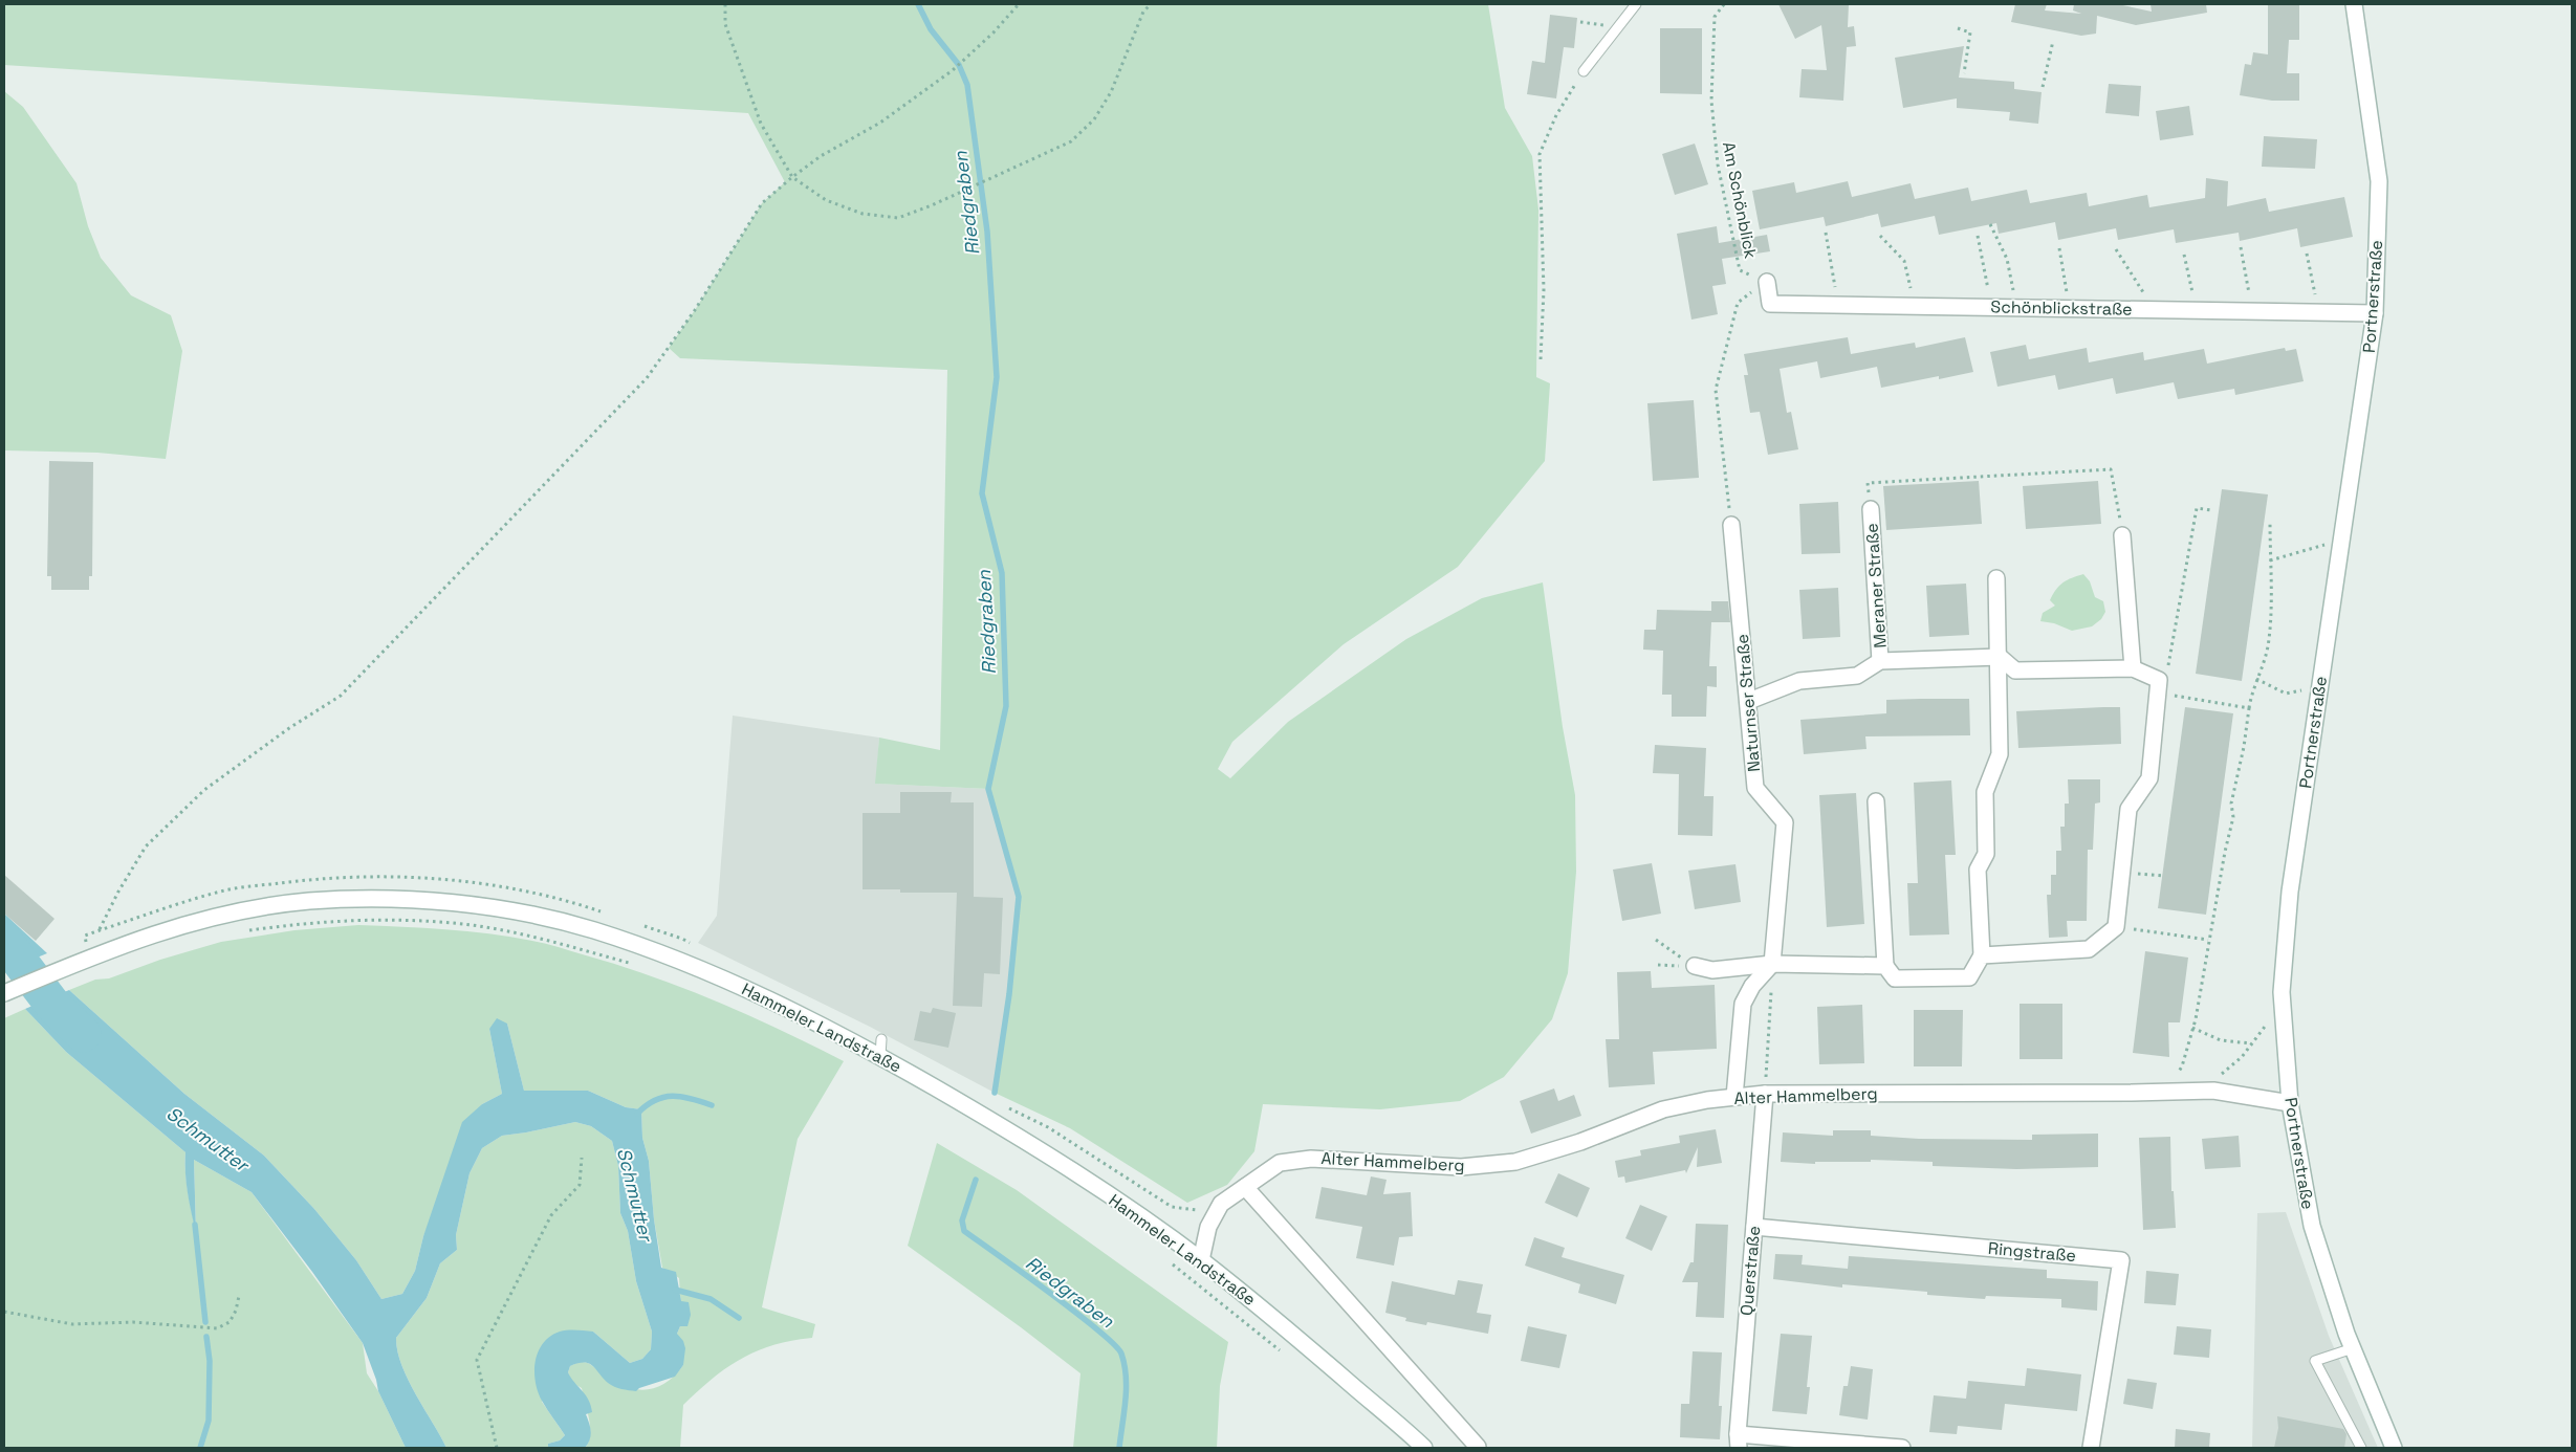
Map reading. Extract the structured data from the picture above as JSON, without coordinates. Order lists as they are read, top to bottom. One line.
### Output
{"streets":{"street":["Portnerstraße","Schönblickstraße","Meraner Straße","Naturnser Straße","Hammeler Landstraße","Alter Hammelberg","Ringstraße","Querstraße"],"path":["Am Schönblick"]},"crossings":[["Am Schönblick","Schönblickstraße"],["Portnerstraße","Schönblickstraße"],["Portnerstraße","Alter Hammelberg"],["Meraner Straße","Naturnser Straße"],["Hammeler Landstraße","Alter Hammelberg"],["Alter Hammelberg","Querstraße"],["Ringstraße","Querstraße"]],"water":["Riedgraben","Schmutter"]}
